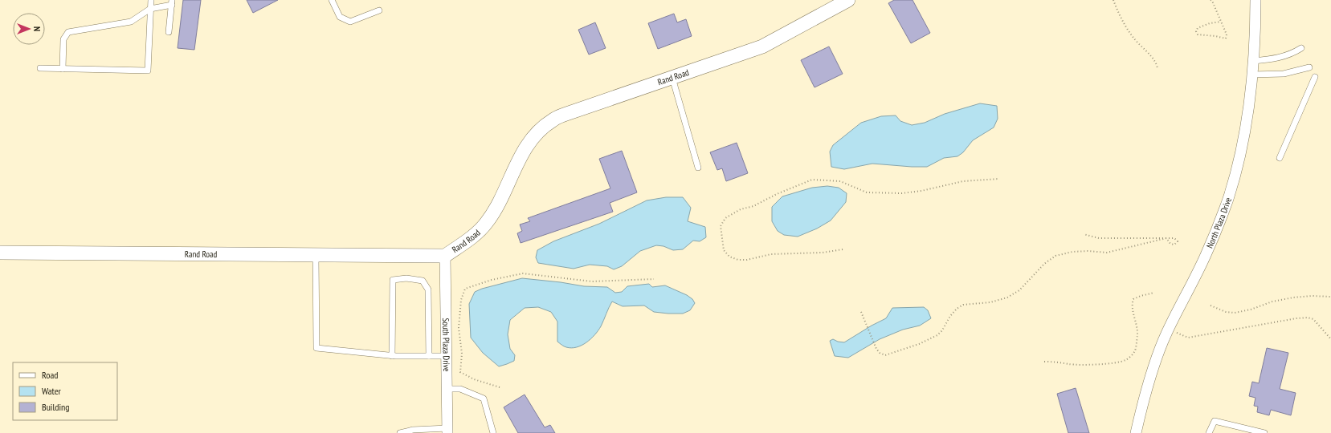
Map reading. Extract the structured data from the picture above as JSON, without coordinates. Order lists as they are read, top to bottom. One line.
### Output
{"streets":{"street":["Rand Road","North Plaza Drive","South Plaza Drive"]},"crossings":[["Rand Road","South Plaza Drive"]],"legend":["Road","Water","Building"],"north":"right"}
